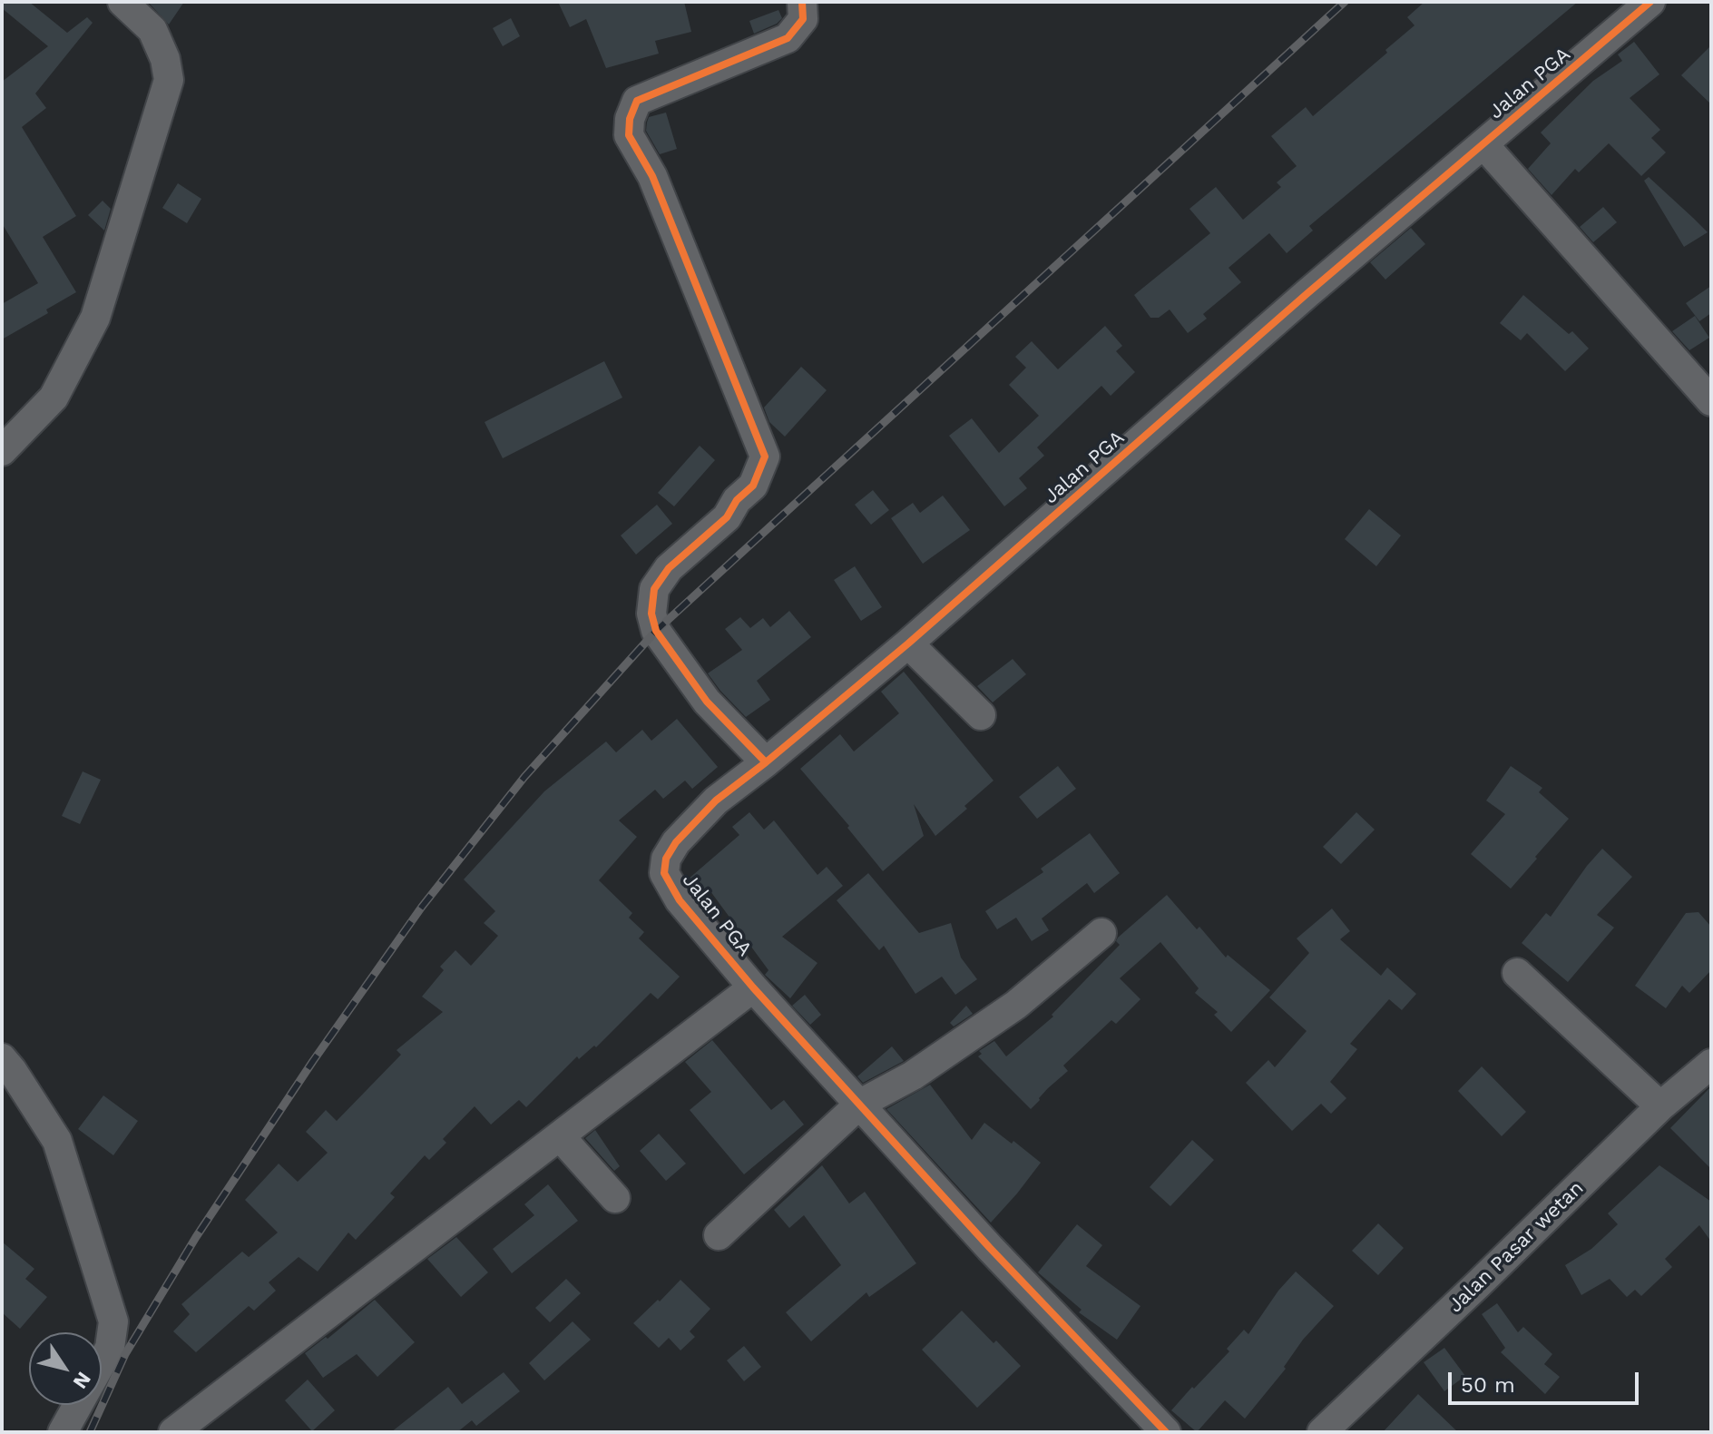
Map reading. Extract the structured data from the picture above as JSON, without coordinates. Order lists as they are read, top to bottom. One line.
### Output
{"streets":{"street":["Jalan PGA","Jalan Pasar wetan"]},"scale_bar":"50 m","north":"bottom right"}
